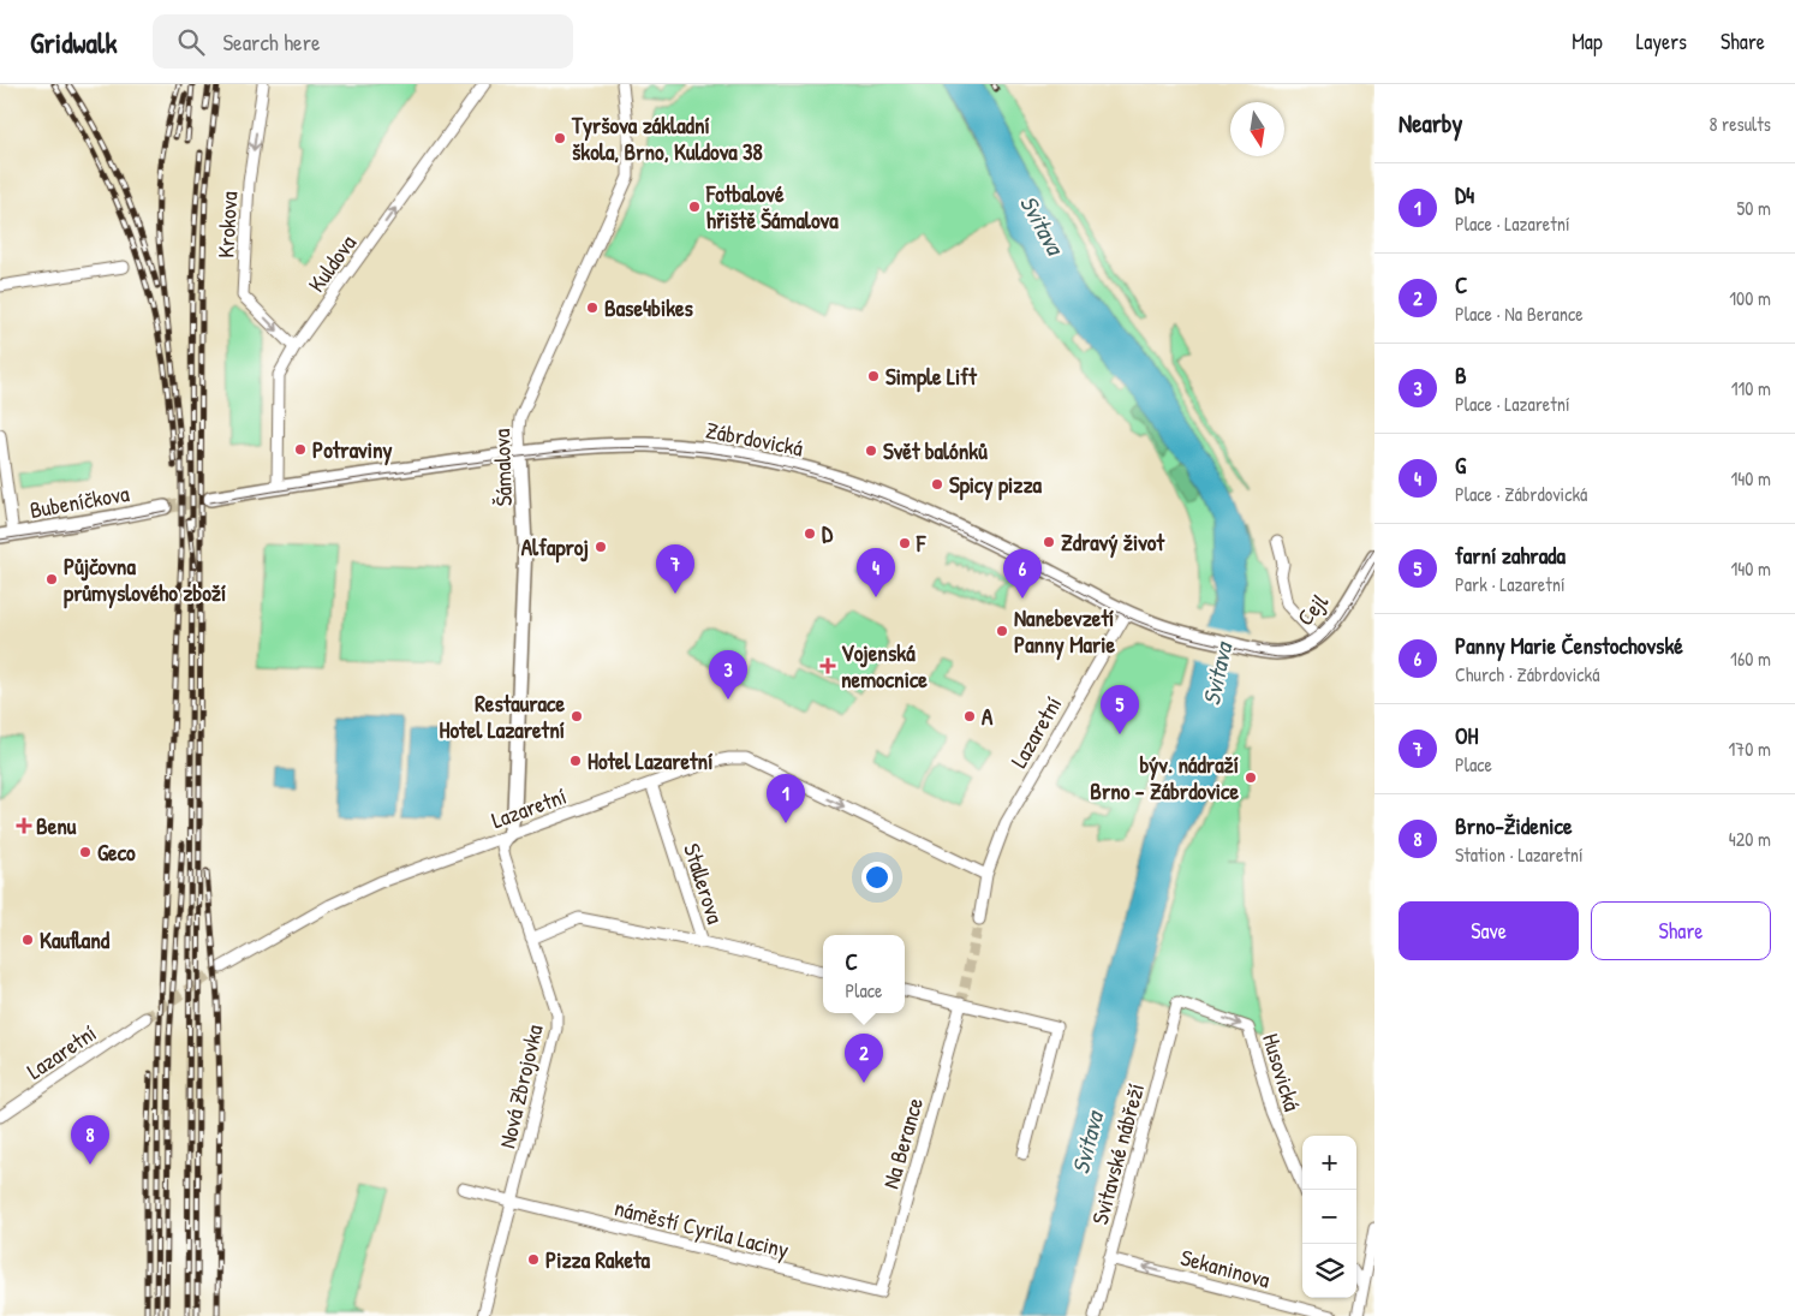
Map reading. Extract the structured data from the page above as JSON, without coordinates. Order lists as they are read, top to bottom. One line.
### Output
{"streets":{"street":["Krokova","Kuldova","Zábrdovická","Šámalova","Bubeníčkova","Cejl","Lazaretní","Stallerova","Husovická","Nová Zbrojovka","Na Berance","Svitavské nábřeží","náměstí Cyrila Laciny","Sekaninova"]},"crossings":[["Krokova","Kuldova"],["Kuldova","Zábrdovická"],["Zábrdovická","Šámalova"],["Zábrdovická","Cejl"],["Zábrdovická","Lazaretní"],["Šámalova","Lazaretní"],["Šámalova","Nová Zbrojovka"],["Lazaretní","Stallerova"],["Lazaretní","Nová Zbrojovka"],["Husovická","Svitavské nábřeží"],["Nová Zbrojovka","náměstí Cyrila Laciny"],["Na Berance","náměstí Cyrila Laciny"],["Svitavské nábřeží","Sekaninova"]],"one_way":["Krokova","Kuldova","Husovická","Sekaninova"],"water":["Svitava"],"places":{"other":["Tyršova základní škola, Brno, Kuldova 38","Fotbalové hřiště Šámalova","Base4bikes","Simple Lift","Potraviny","Svět balónků","Spicy pizza","D","Zdravý život","F","Alfaproj","Půjčovna průmyslového zboží","Nanebevzetí Panny Marie","Restaurace Hotel Lazaretní","A","Hotel Lazaretní","býv. nádraží Brno - Zábrdovice","Geco","Kaufland","Pizza Raketa"],"health":["Vojenská nemocnice","Benu"]},"north":"bottom","page":{"header":"Gridwalk","search":"Search here","nav":["Map","Layers","Share"],"heading":["Nearby","8 results"],"list":[{"mark":"1","name":"D4","note":"Place · Lazaretní","value":"50 m"},{"mark":"2","name":"C","note":"Place · Na Berance","value":"100 m"},{"mark":"3","name":"B","note":"Place · Lazaretní","value":"110 m"},{"mark":"4","name":"G","note":"Place · Zábrdovická","value":"140 m"},{"mark":"5","name":"farní zahrada","note":"Park · Lazaretní","value":"140 m"},{"mark":"6","name":"Panny Marie Čenstochovské","note":"Church · Zábrdovická","value":"160 m"},{"mark":"7","name":"OH","note":"Place","value":"170 m"},{"mark":"8","name":"Brno-Židenice","note":"Station · Lazaretní","value":"420 m"}],"pins":["7","4","6","3","5","1","2","8"],"buttons":["Save","Share"],"popup":["C","Place"],"map_buttons":["+","−"]}}
